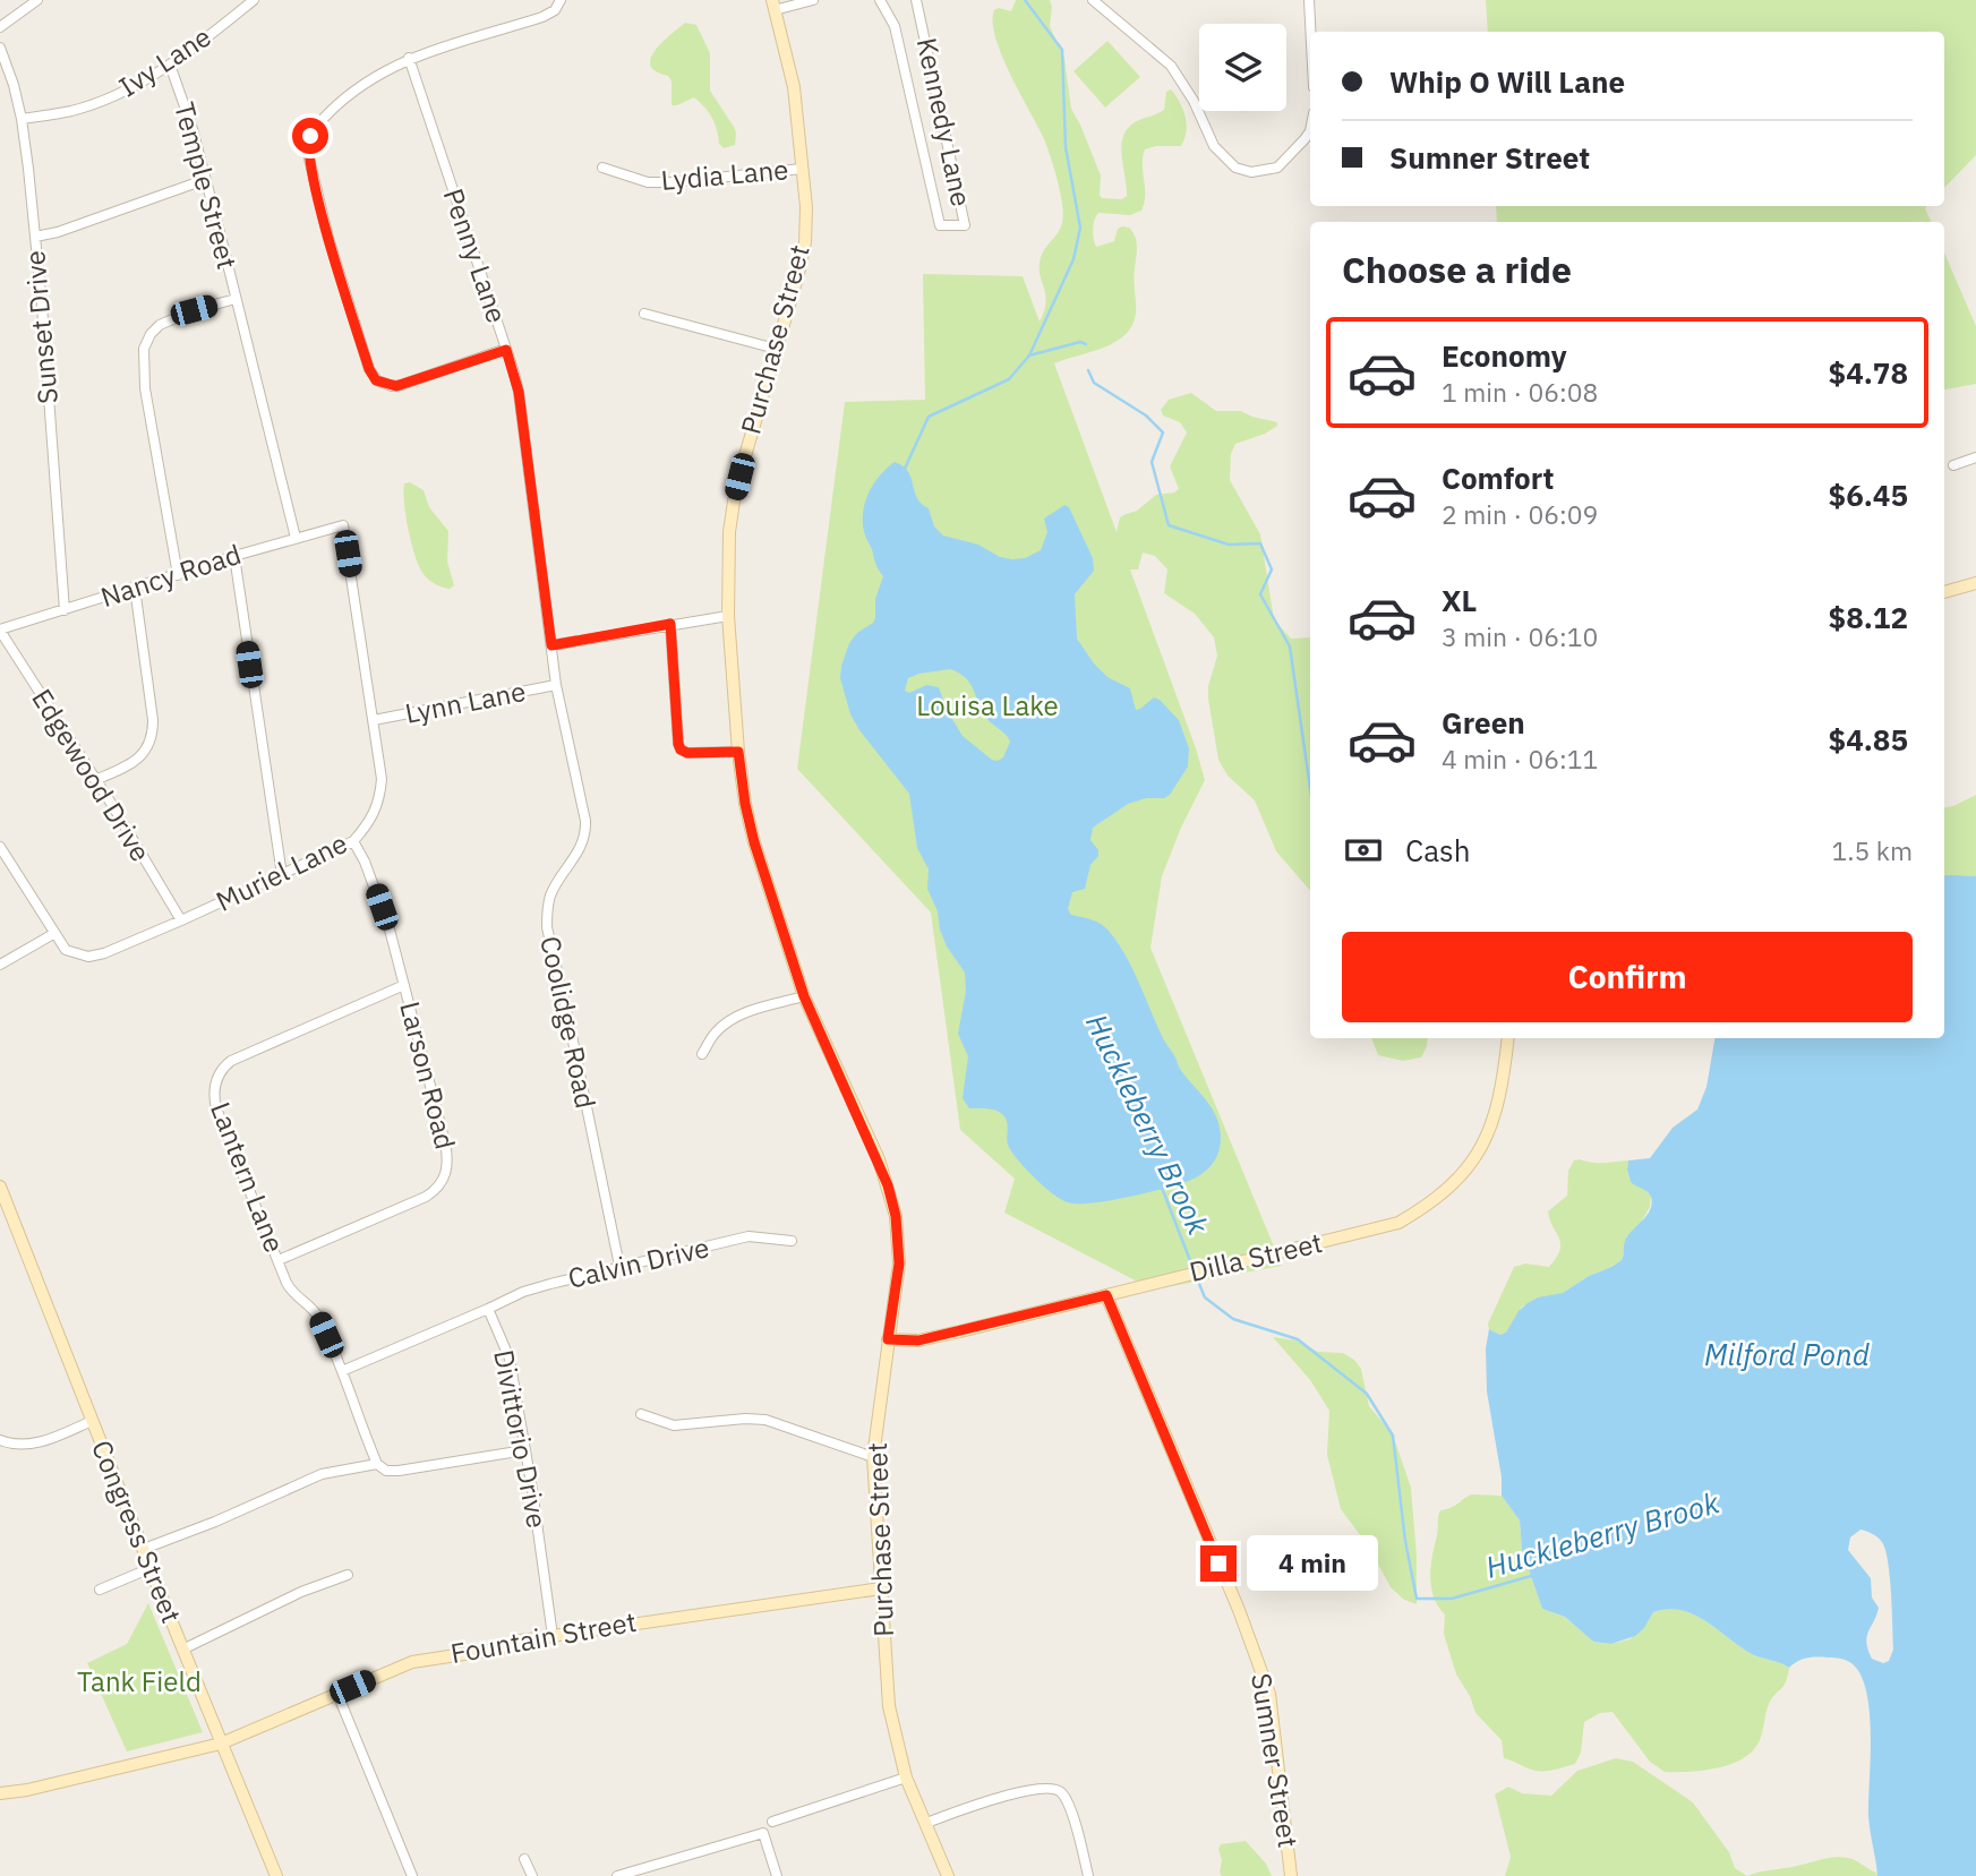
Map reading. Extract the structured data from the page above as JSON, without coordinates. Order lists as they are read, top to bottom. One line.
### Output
{"streets":{"main road":["Purchase Street","Dilla Street","Congress Street","Fountain Street","Sumner Street"],"street":["Ivy Lane","Kennedy Lane","Lydia Lane","Temple Street","Penny Lane","Sunset Drive","Nancy Road","Lynn Lane","Edgewood Drive","Muriel Lane","Coolidge Road","Larson Road","Lantern Lane","Calvin Drive","Divittorio Drive"]},"crossings":[["Ivy Lane","Temple Street"],["Ivy Lane","Sunset Drive"],["Lydia Lane","Purchase Street"],["Temple Street","Nancy Road"],["Penny Lane","Coolidge Road"],["Sunset Drive","Nancy Road"],["Purchase Street","Dilla Street"],["Purchase Street","Fountain Street"],["Nancy Road","Edgewood Drive"],["Nancy Road","Muriel Lane"],["Lynn Lane","Muriel Lane"],["Lynn Lane","Coolidge Road"],["Edgewood Drive","Muriel Lane"],["Muriel Lane","Larson Road"],["Coolidge Road","Calvin Drive"],["Larson Road","Lantern Lane"],["Lantern Lane","Divittorio Drive"],["Dilla Street","Sumner Street"],["Calvin Drive","Divittorio Drive"],["Divittorio Drive","Fountain Street"],["Congress Street","Fountain Street"]],"water":["Huckleberry Brook","Milford Pond"],"parks":["Louisa Lake","Tank Field"],"page":{"banner":["Whip O Will Lane","Sumner Street"],"heading":"Choose a ride","list":[{"name":"Economy","note":"1 min · 06:08","value":"$4.78"},{"name":"Comfort","note":"2 min · 06:09","value":"$6.45"},{"name":"XL","note":"3 min · 06:10","value":"$8.12"},{"name":"Green","note":"4 min · 06:11","value":"$4.85"}],"pay":["Cash","1.5 km"],"buttons":"Confirm","bubble":"4 min"}}
